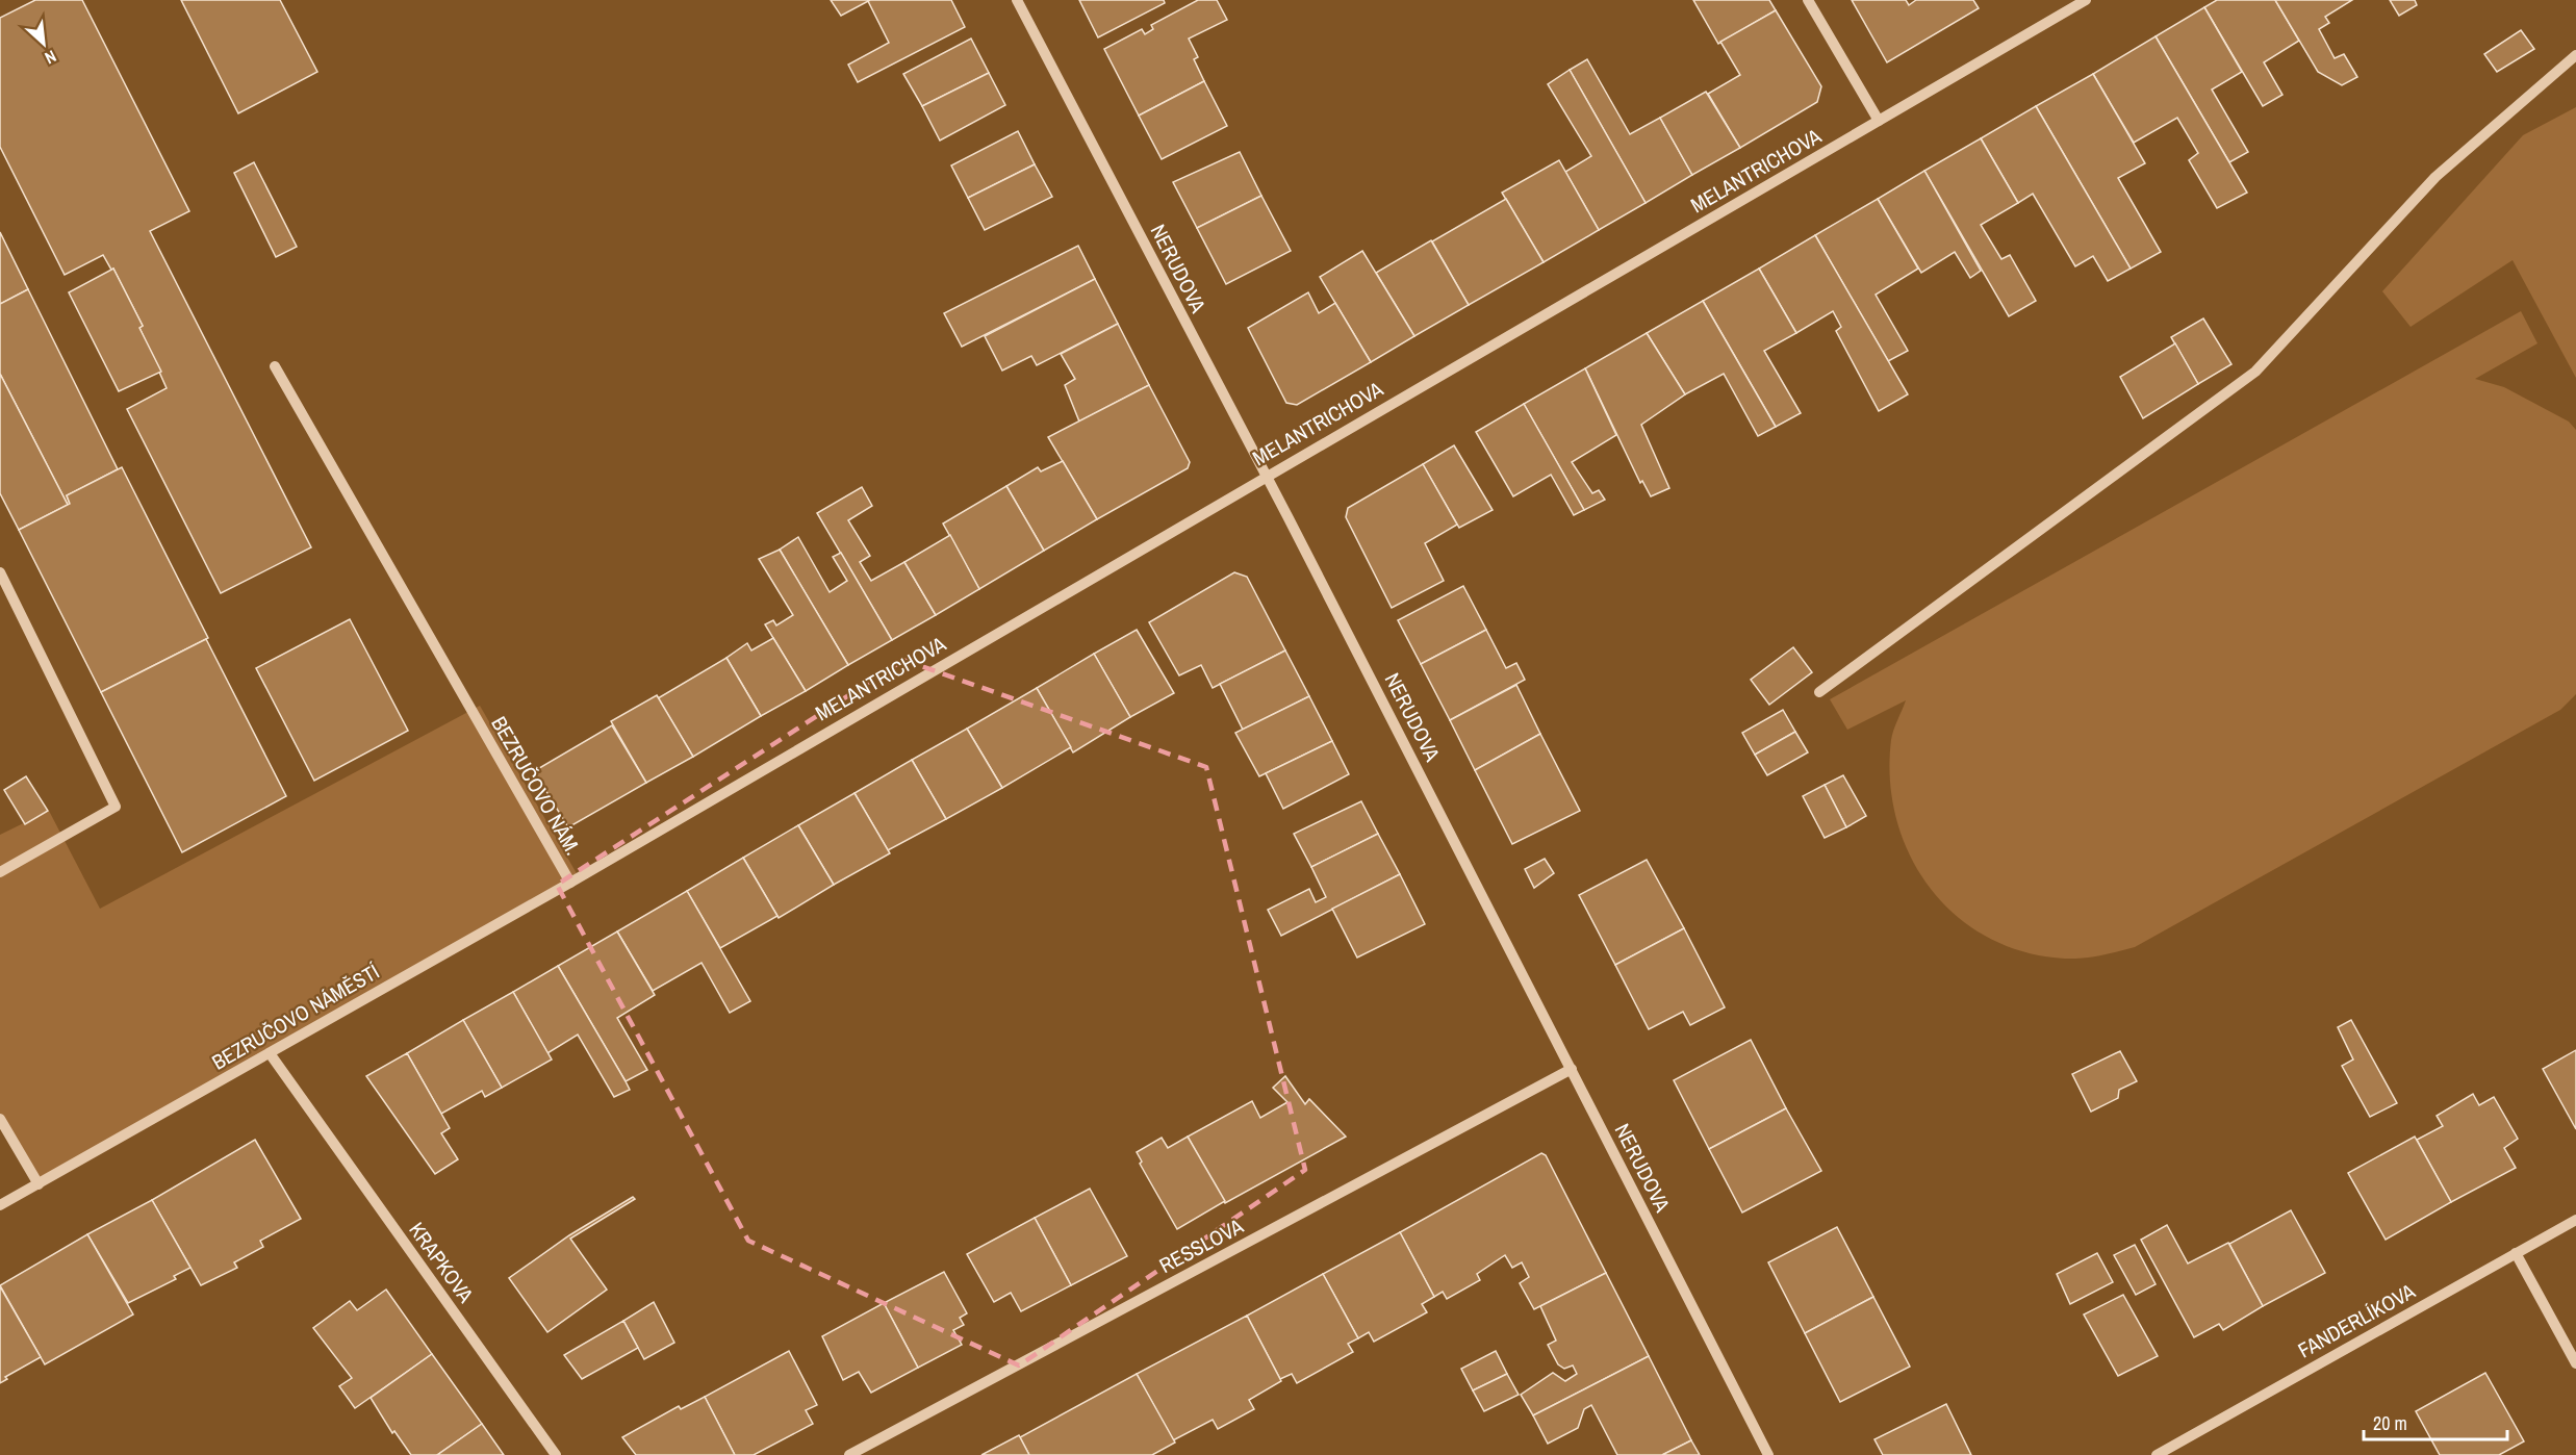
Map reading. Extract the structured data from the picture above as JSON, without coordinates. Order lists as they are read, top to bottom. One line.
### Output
{"streets":{"street":["MELANTRICHOVA","NERUDOVA","BEZRUČOVO NÁM.","BEZRUČOVO NÁMĚSTÍ","RESSLOVA","KRAPKOVA","FANDERLÍKOVA"]},"crossings":[["MELANTRICHOVA","NERUDOVA"],["MELANTRICHOVA","BEZRUČOVO NÁM."],["MELANTRICHOVA","BEZRUČOVO NÁMĚSTÍ"],["NERUDOVA","RESSLOVA"],["BEZRUČOVO NÁM.","BEZRUČOVO NÁMĚSTÍ"],["BEZRUČOVO NÁMĚSTÍ","KRAPKOVA"]],"scale_bar":"20 m","north":"bottom right"}
